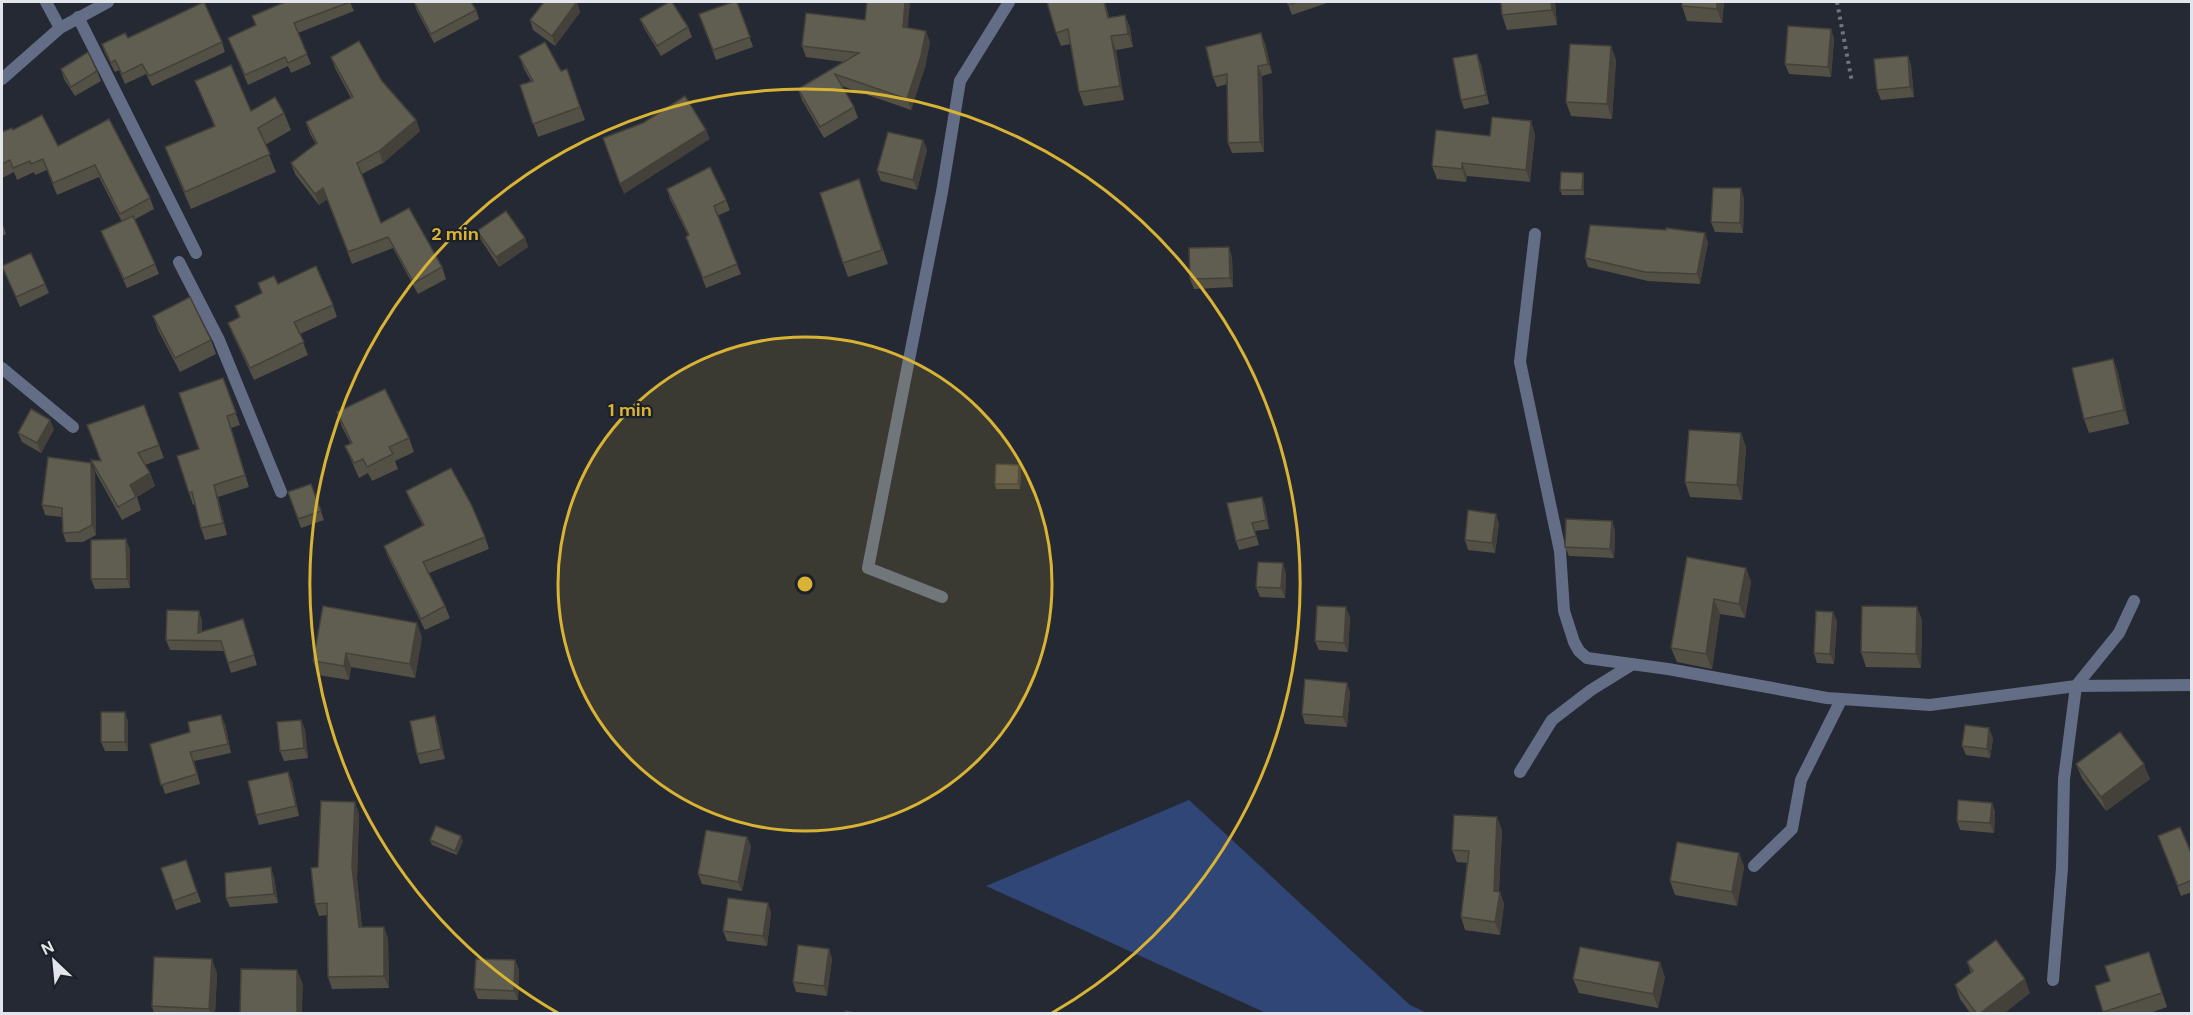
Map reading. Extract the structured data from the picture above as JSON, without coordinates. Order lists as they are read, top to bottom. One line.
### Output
{"north":"top left","rings":["2 min","1 min"]}
